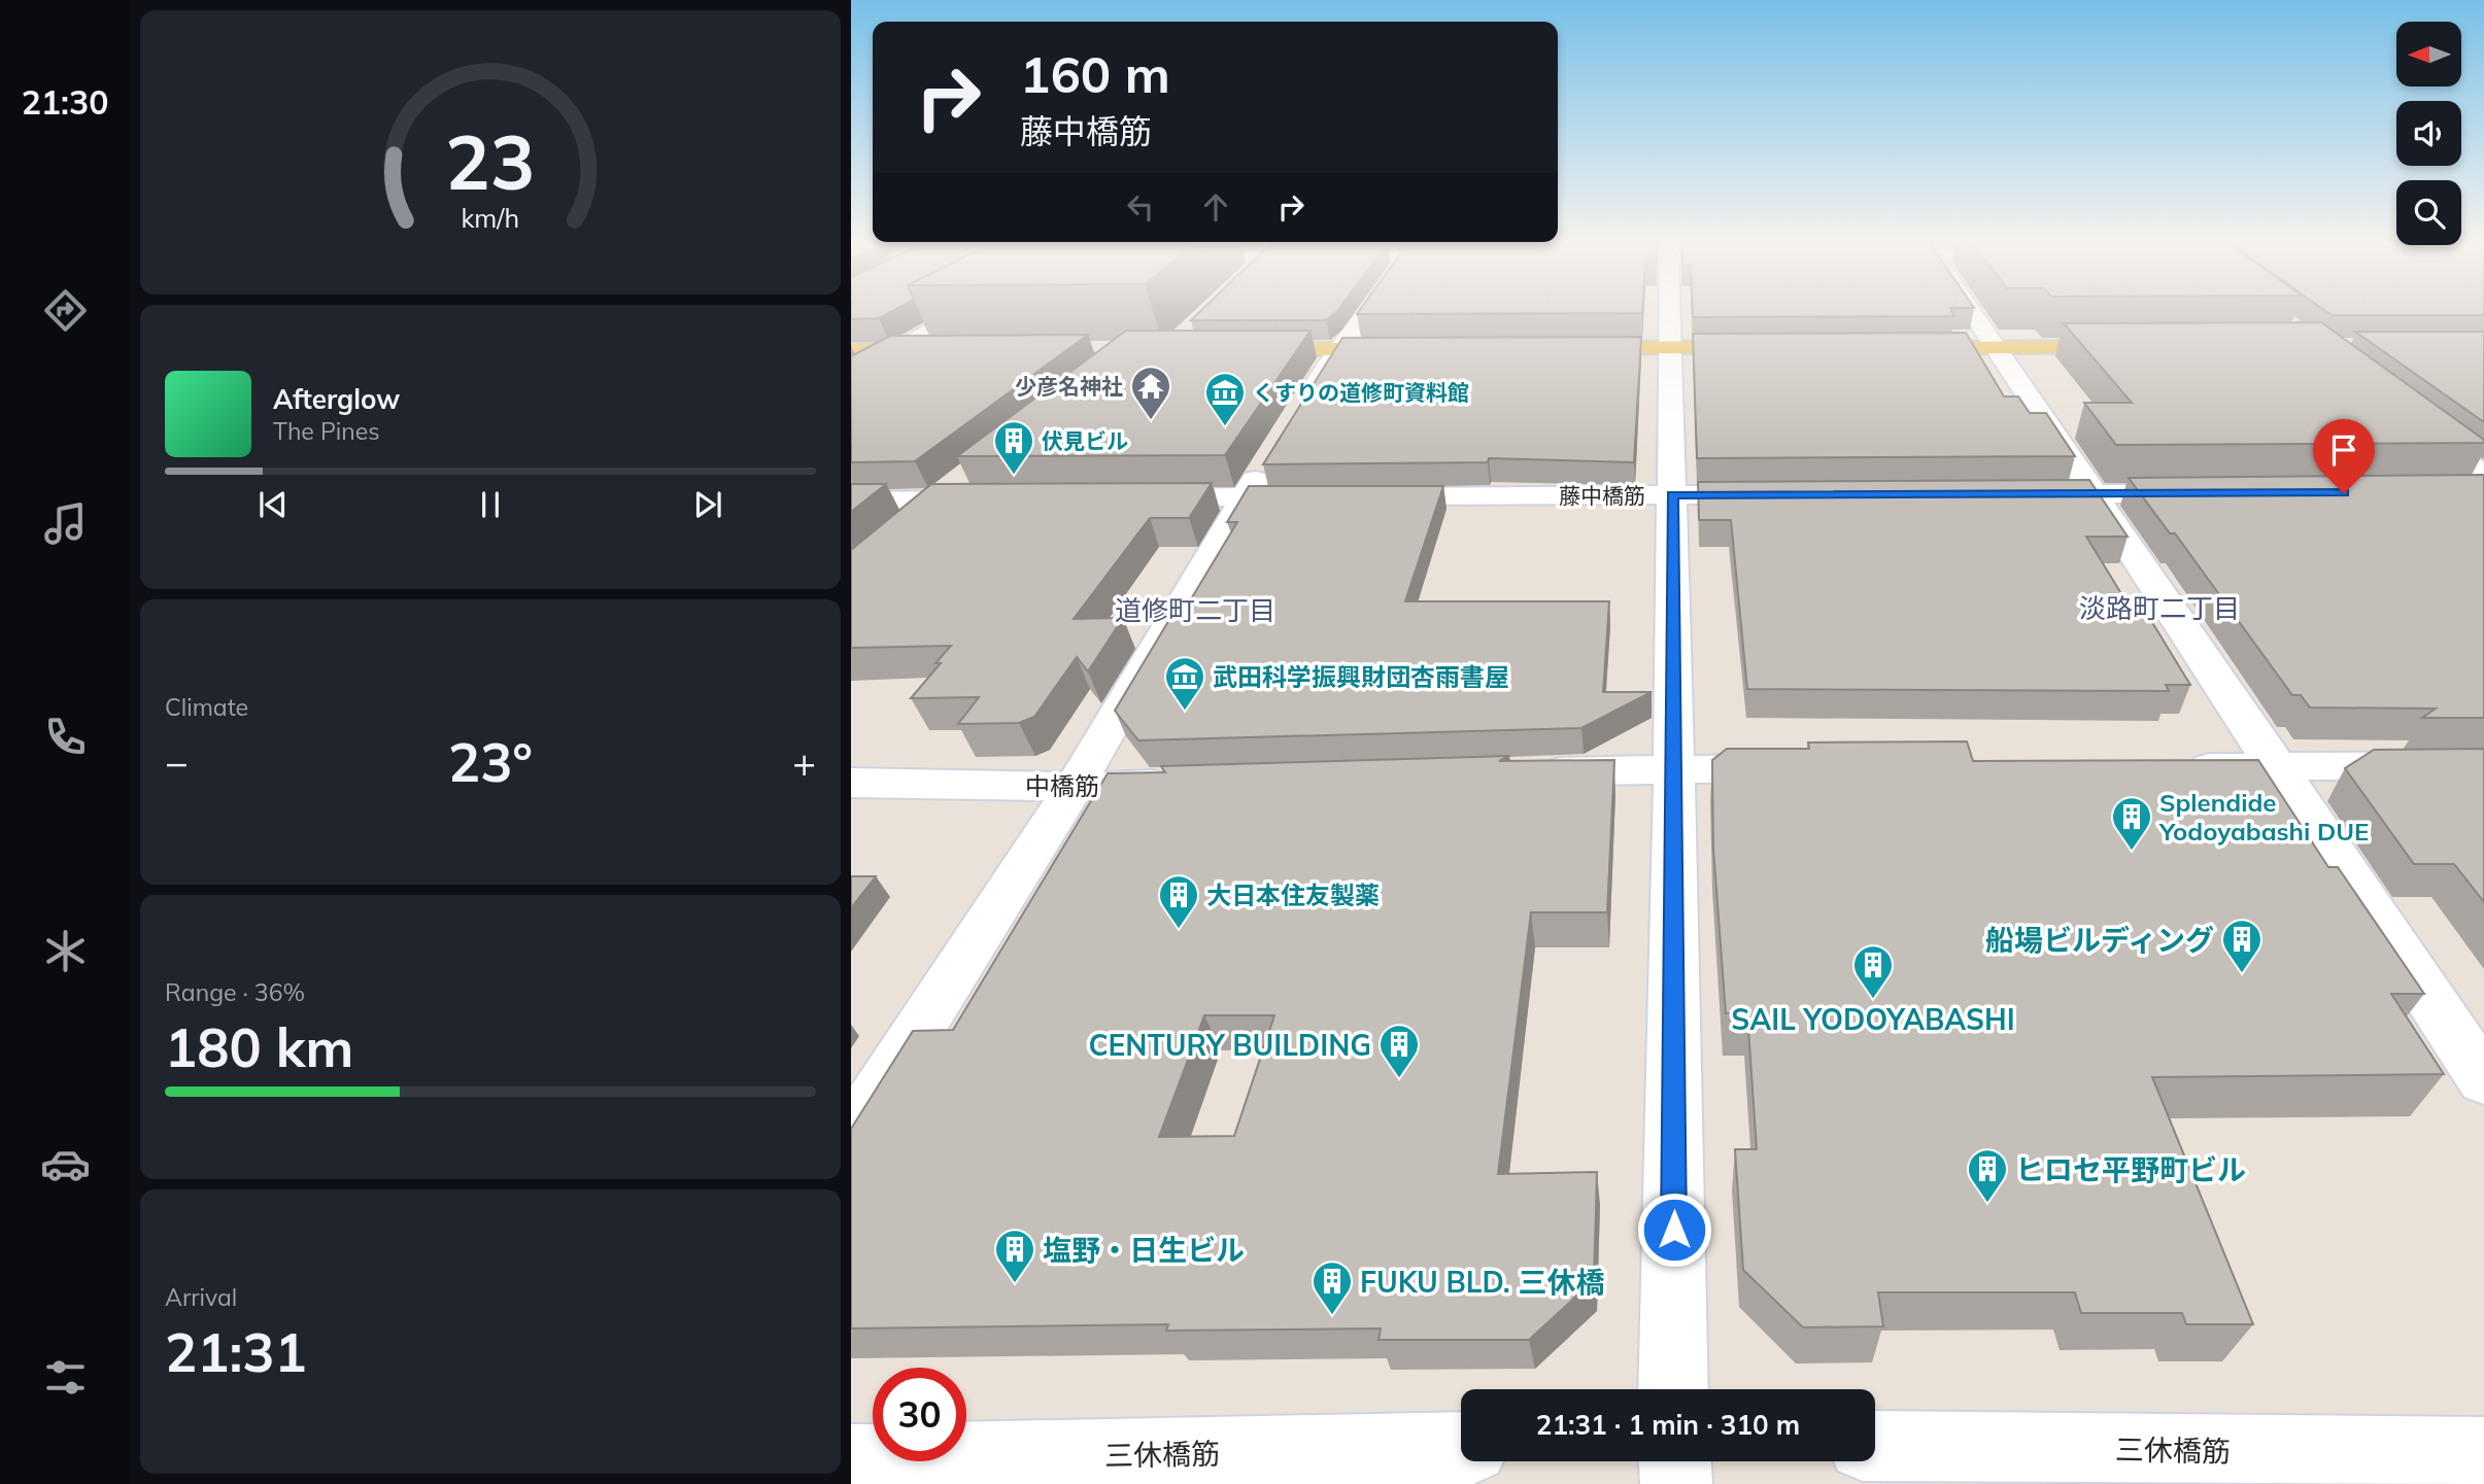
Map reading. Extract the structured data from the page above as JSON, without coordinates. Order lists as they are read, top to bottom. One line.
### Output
{"streets":{"street":["藤中橋筋","中橋筋","三休橋筋"]},"districts":["淡路町二丁目","道修町二丁目"],"places":{"temple":["少彦名神社"],"museum":["くすりの道修町資料館","武田科学振興財団杏雨書屋"],"building":["伏見ビル","Splendide Yodoyabashi DUE","大日本住友製薬","船場ビルディング","SAIL YODOYABASHI","CENTURY BUILDING","ヒロセ平野町ビル","塩野・日生ビル","FUKU BLD. 三休橋"]},"north":"left","page":{"tabs":"21:30","turn":["160 m","藤中橋筋"],"song":["Afterglow","The Pines"],"tile":["Climate",["Range · 36%","180 km"],["Arrival","21:31"]],"heat":["−","23°","+"],"limit":"30","trip":"21:31 · 1 min · 310 m","gauge":["23","km/h"]}}
